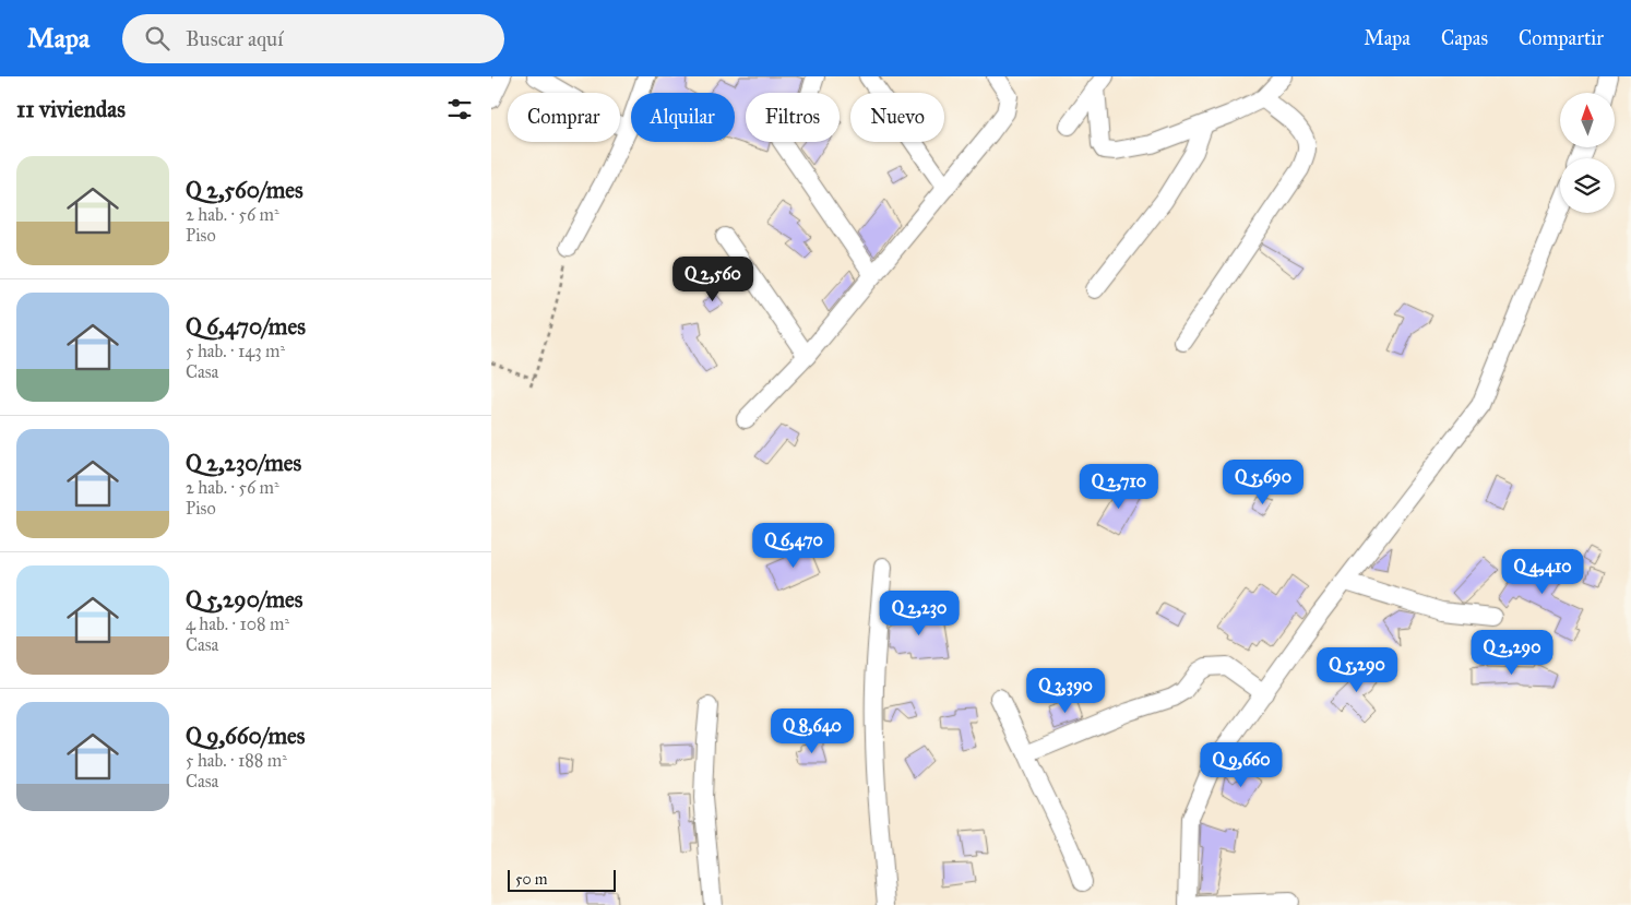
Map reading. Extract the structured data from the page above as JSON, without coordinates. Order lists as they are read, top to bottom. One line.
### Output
{"scale_bar":"50 m","north":"top","page":{"header":"Mapa","search":"Buscar aquí","nav":["Mapa","Capas","Compartir"],"heading":"11 viviendas","chip":["Comprar","Alquilar","Filtros","Nuevo"],"list":[{"name":"Q 2,560/mes","note":"2 hab. · 56 m² · Piso"},{"name":"Q 6,470/mes","note":"5 hab. · 143 m² · Casa"},{"name":"Q 2,230/mes","note":"2 hab. · 56 m² · Piso"},{"name":"Q 5,290/mes","note":"4 hab. · 108 m² · Casa"},{"name":"Q 9,660/mes","note":"5 hab. · 188 m² · Casa"}],"price":["Q 2,560","Q 5,690","Q 2,710","Q 6,470","Q 4,410","Q 2,230","Q 2,290","Q 5,290","Q 3,390","Q 8,640","Q 9,660"],"scale":"50 m"}}
